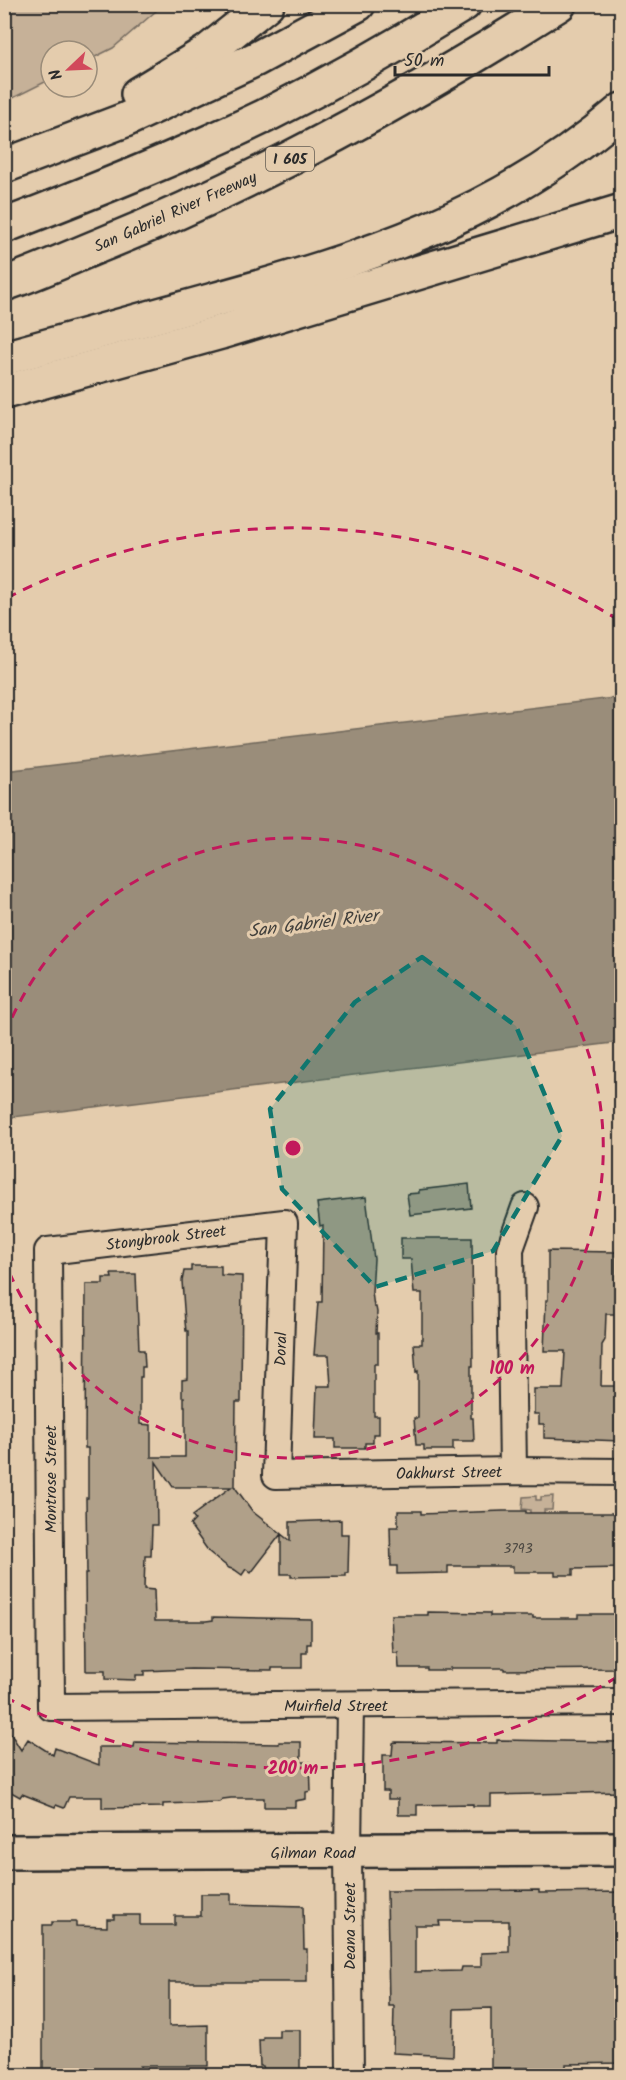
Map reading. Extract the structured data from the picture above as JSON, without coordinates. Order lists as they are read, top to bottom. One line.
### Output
{"streets":{"main road":["I 605","San Gabriel River Freeway","Gilman Road"],"street":["Stonybrook Street","Doral","Oakhurst Street","Montrose Street","Muirfield Street","Deana Street"]},"crossings":[["Stonybrook Street","Doral"],["Stonybrook Street","Montrose Street"],["Doral","Oakhurst Street"],["Montrose Street","Muirfield Street"],["Muirfield Street","Deana Street"],["Gilman Road","Deana Street"]],"water":["San Gabriel River"],"house_numbers":["3793"],"scale_bar":"50 m","north":"bottom left","rings":["100 m","200 m"]}
